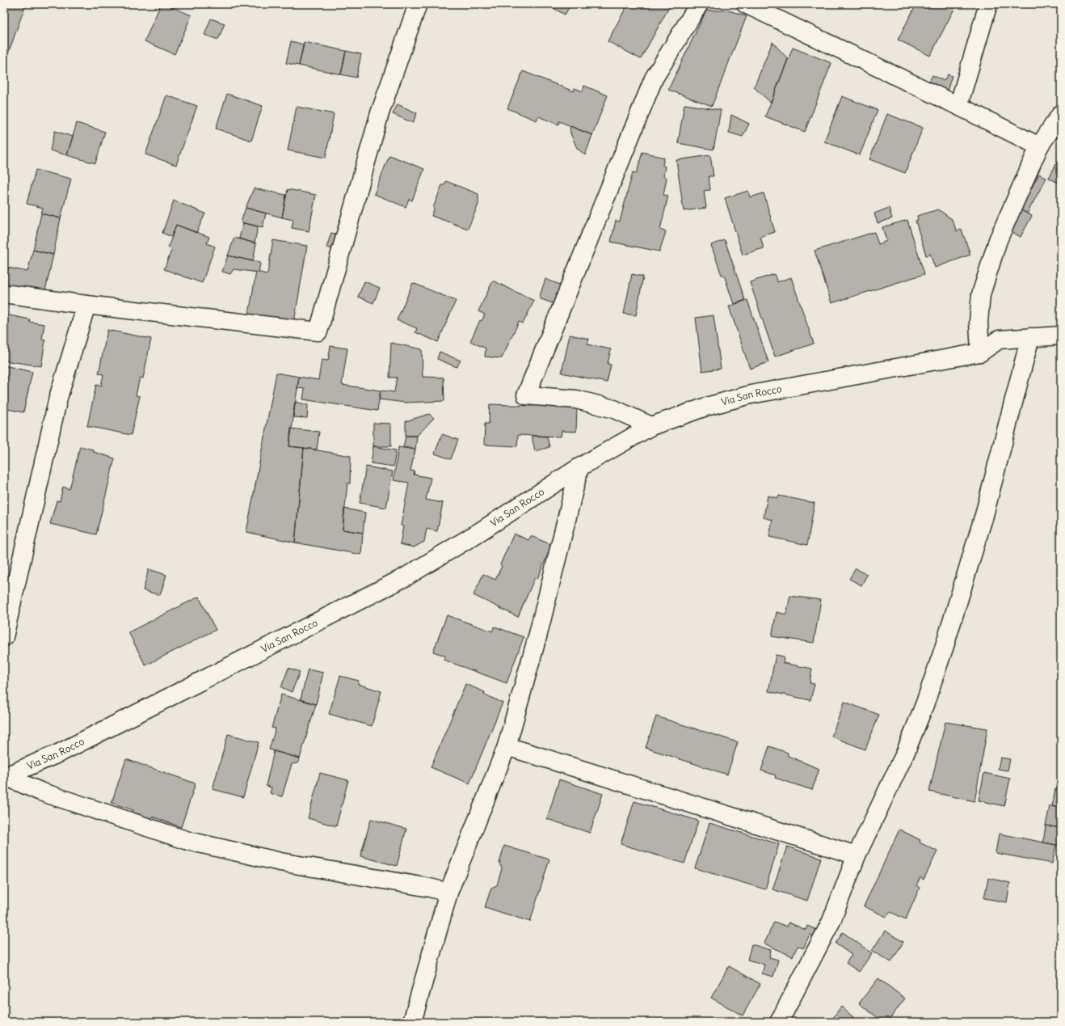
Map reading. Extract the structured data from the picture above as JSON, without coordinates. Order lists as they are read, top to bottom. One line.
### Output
{"streets":{"street":["Via San Rocco"]}}
